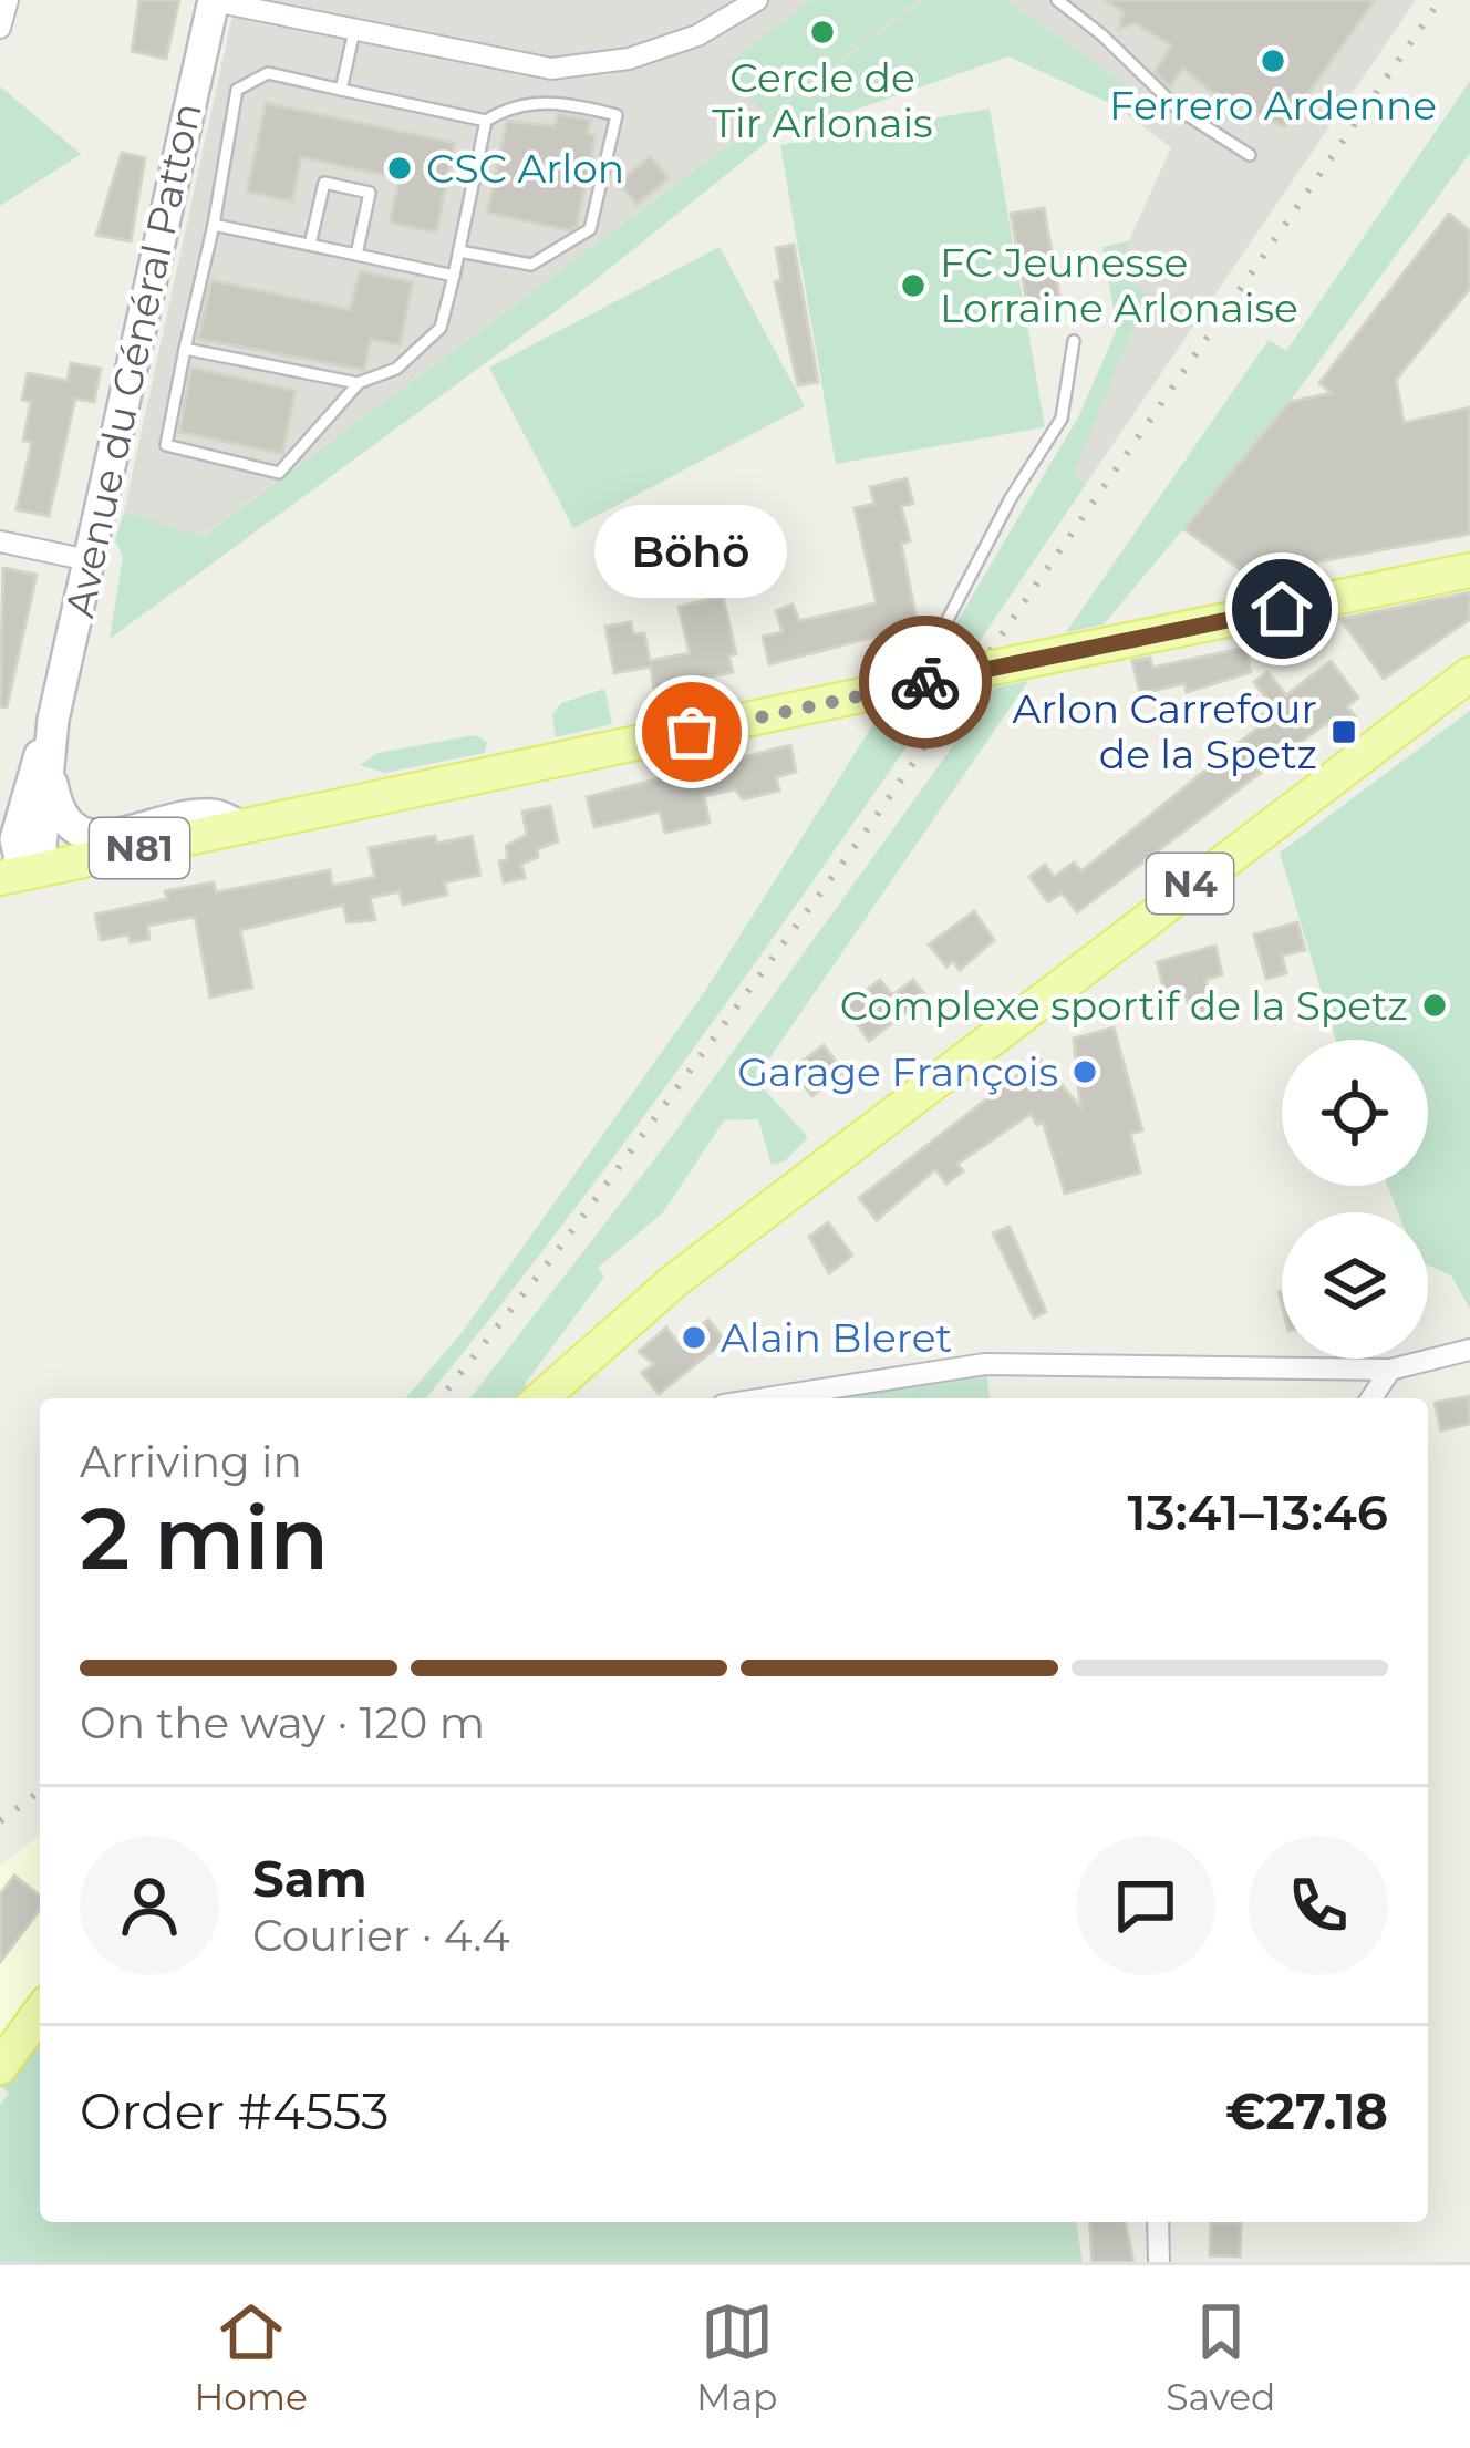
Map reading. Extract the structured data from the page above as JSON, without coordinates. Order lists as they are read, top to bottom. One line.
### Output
{"streets":{"main road":["Avenue du Général Patton","N81","N4"]},"crossings":[["Avenue du Général Patton","N81"]],"places":{"other":["Cercle de Tir Arlonais","Ferrero Ardenne","CSC Arlon","FC Jeunesse Lorraine Arlonaise","Böhö","Complexe sportif de la Spetz","Garage François","Alain Bleret"],"transit":["Arlon Carrefour de la Spetz"]},"page":{"bubble":"Böhö","heading":["2 min","Arriving in","13:41–13:46"],"panel":["Sam","Courier · 4.4","Order #4553","€27.18"],"bar":"On the way · 120 m","tabs":["Home","Map","Saved"]}}
